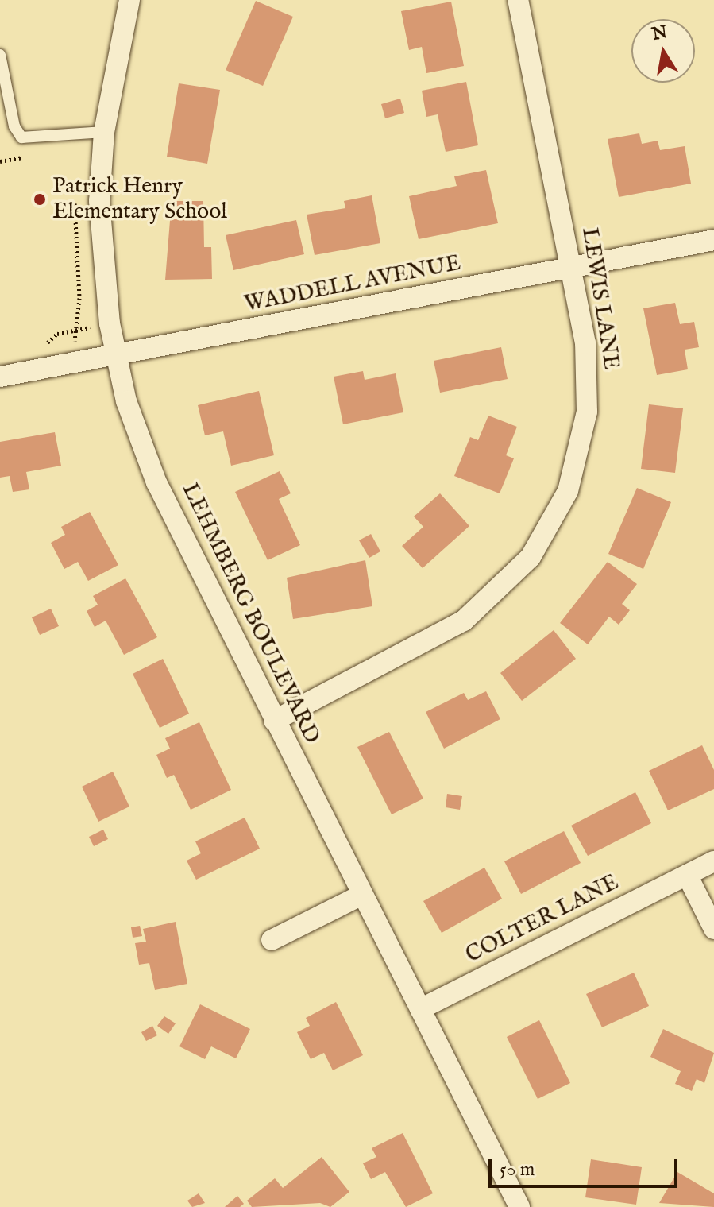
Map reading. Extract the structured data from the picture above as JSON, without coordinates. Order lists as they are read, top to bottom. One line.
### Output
{"streets":{"street":["WADDELL AVENUE","LEWIS LANE","LEHMBERG BOULEVARD","COLTER LANE"]},"crossings":[["WADDELL AVENUE","LEWIS LANE"],["WADDELL AVENUE","LEHMBERG BOULEVARD"],["LEWIS LANE","LEHMBERG BOULEVARD"],["LEHMBERG BOULEVARD","COLTER LANE"]],"places":["Patrick Henry Elementary School"],"scale_bar":"50 m","north":"top"}
